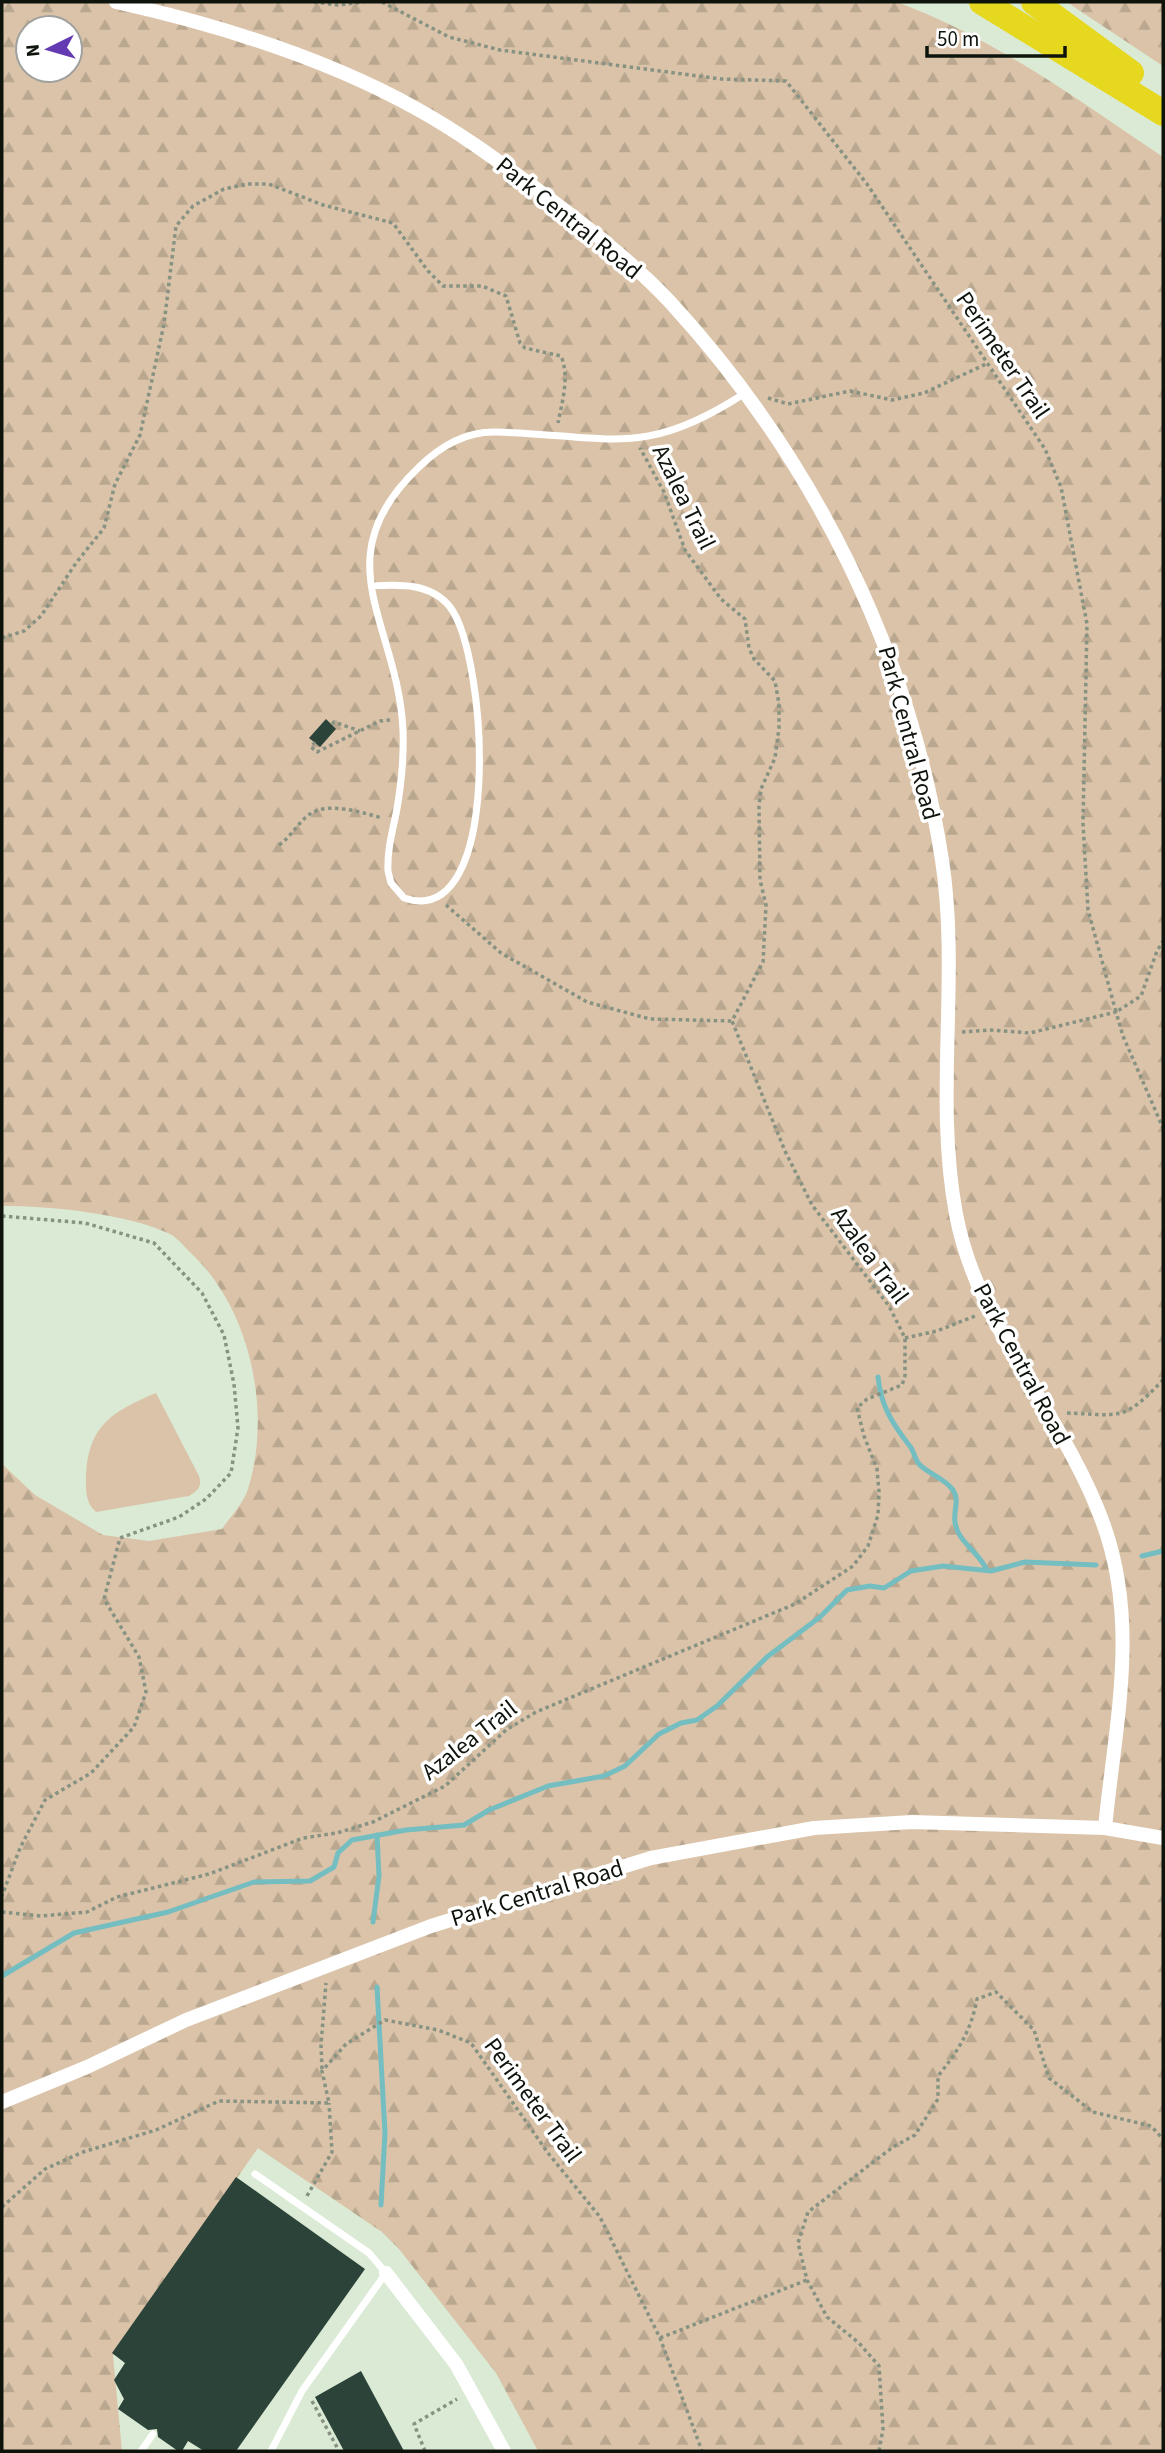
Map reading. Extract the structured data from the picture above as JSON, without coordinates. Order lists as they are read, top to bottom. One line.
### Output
{"streets":{"street":["Park Central Road"],"path":["Perimeter Trail","Azalea Trail"]},"scale_bar":"50 m","north":"left"}
